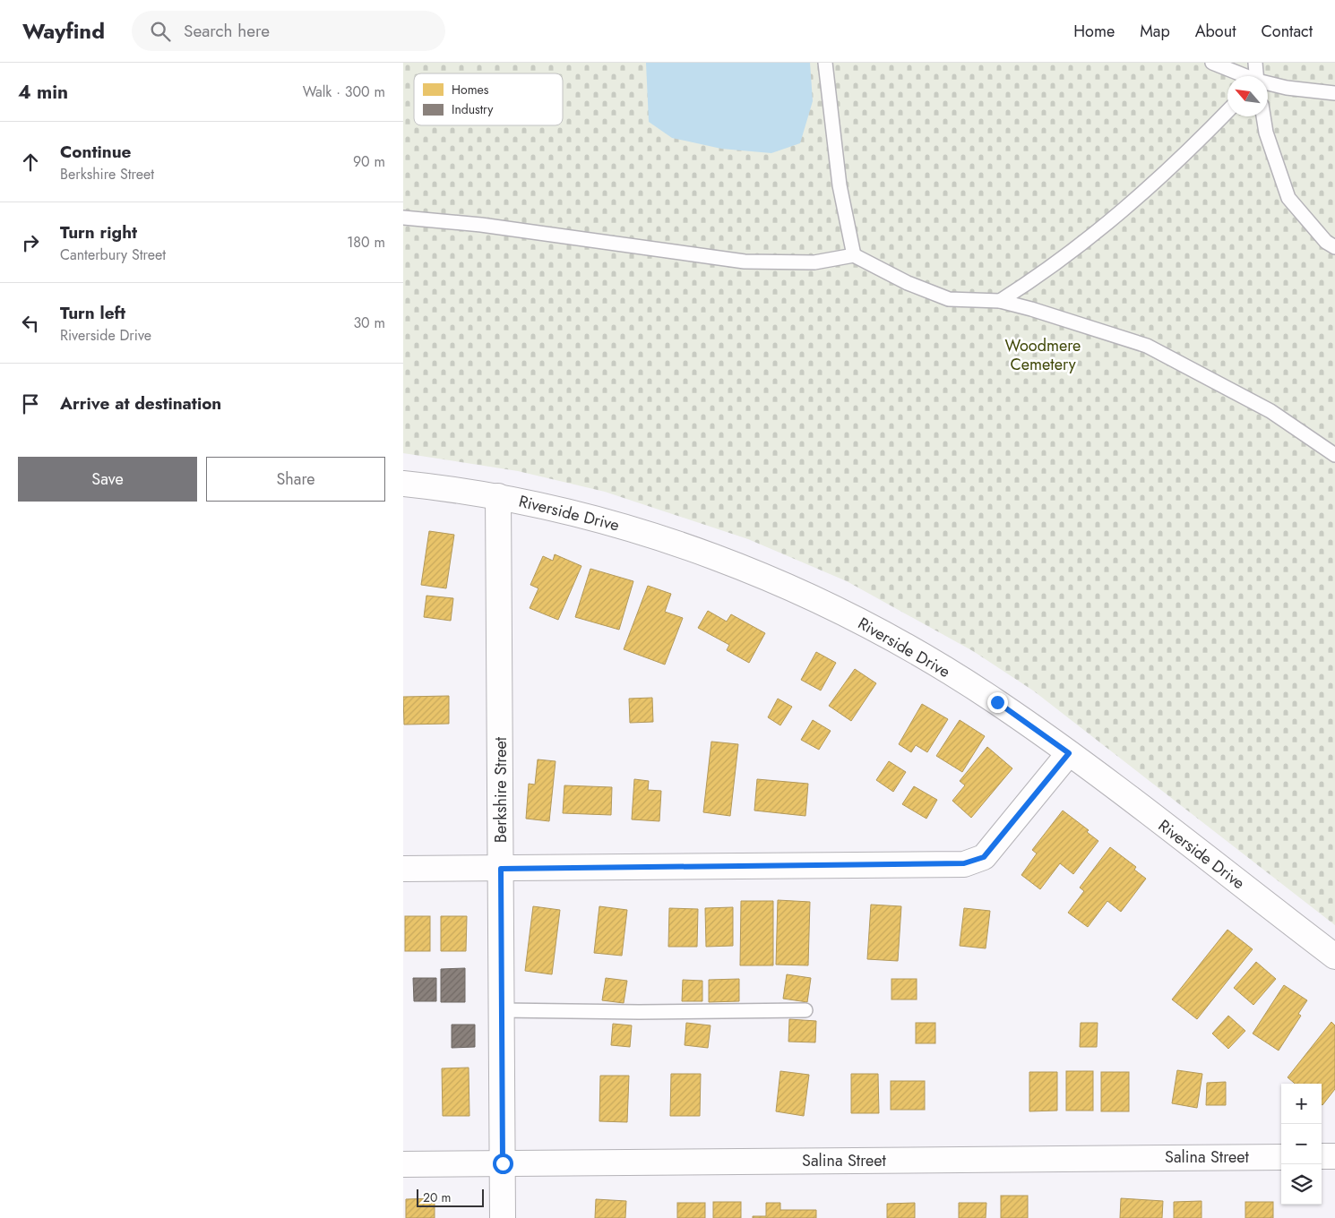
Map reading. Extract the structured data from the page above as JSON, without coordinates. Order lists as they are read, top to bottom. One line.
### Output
{"streets":{"street":["Riverside Drive","Berkshire Street","Salina Street"]},"crossings":[["Riverside Drive","Berkshire Street"],["Berkshire Street","Salina Street"]],"parks":["Woodmere Cemetery"],"legend":["Homes","Industry"],"scale_bar":"20 m","north":"top left","page":{"header":"Wayfind","search":"Search here","nav":["Home","Map","About","Contact"],"heading":["4 min","Walk · 300 m"],"list":[["Continue","Berkshire Street","90 m"],["Turn right","Canterbury Street","180 m"],["Turn left","Riverside Drive","30 m"],"Arrive at destination"],"buttons":["Save","Share"],"map_buttons":["+","−"],"scale":"20 m"}}
